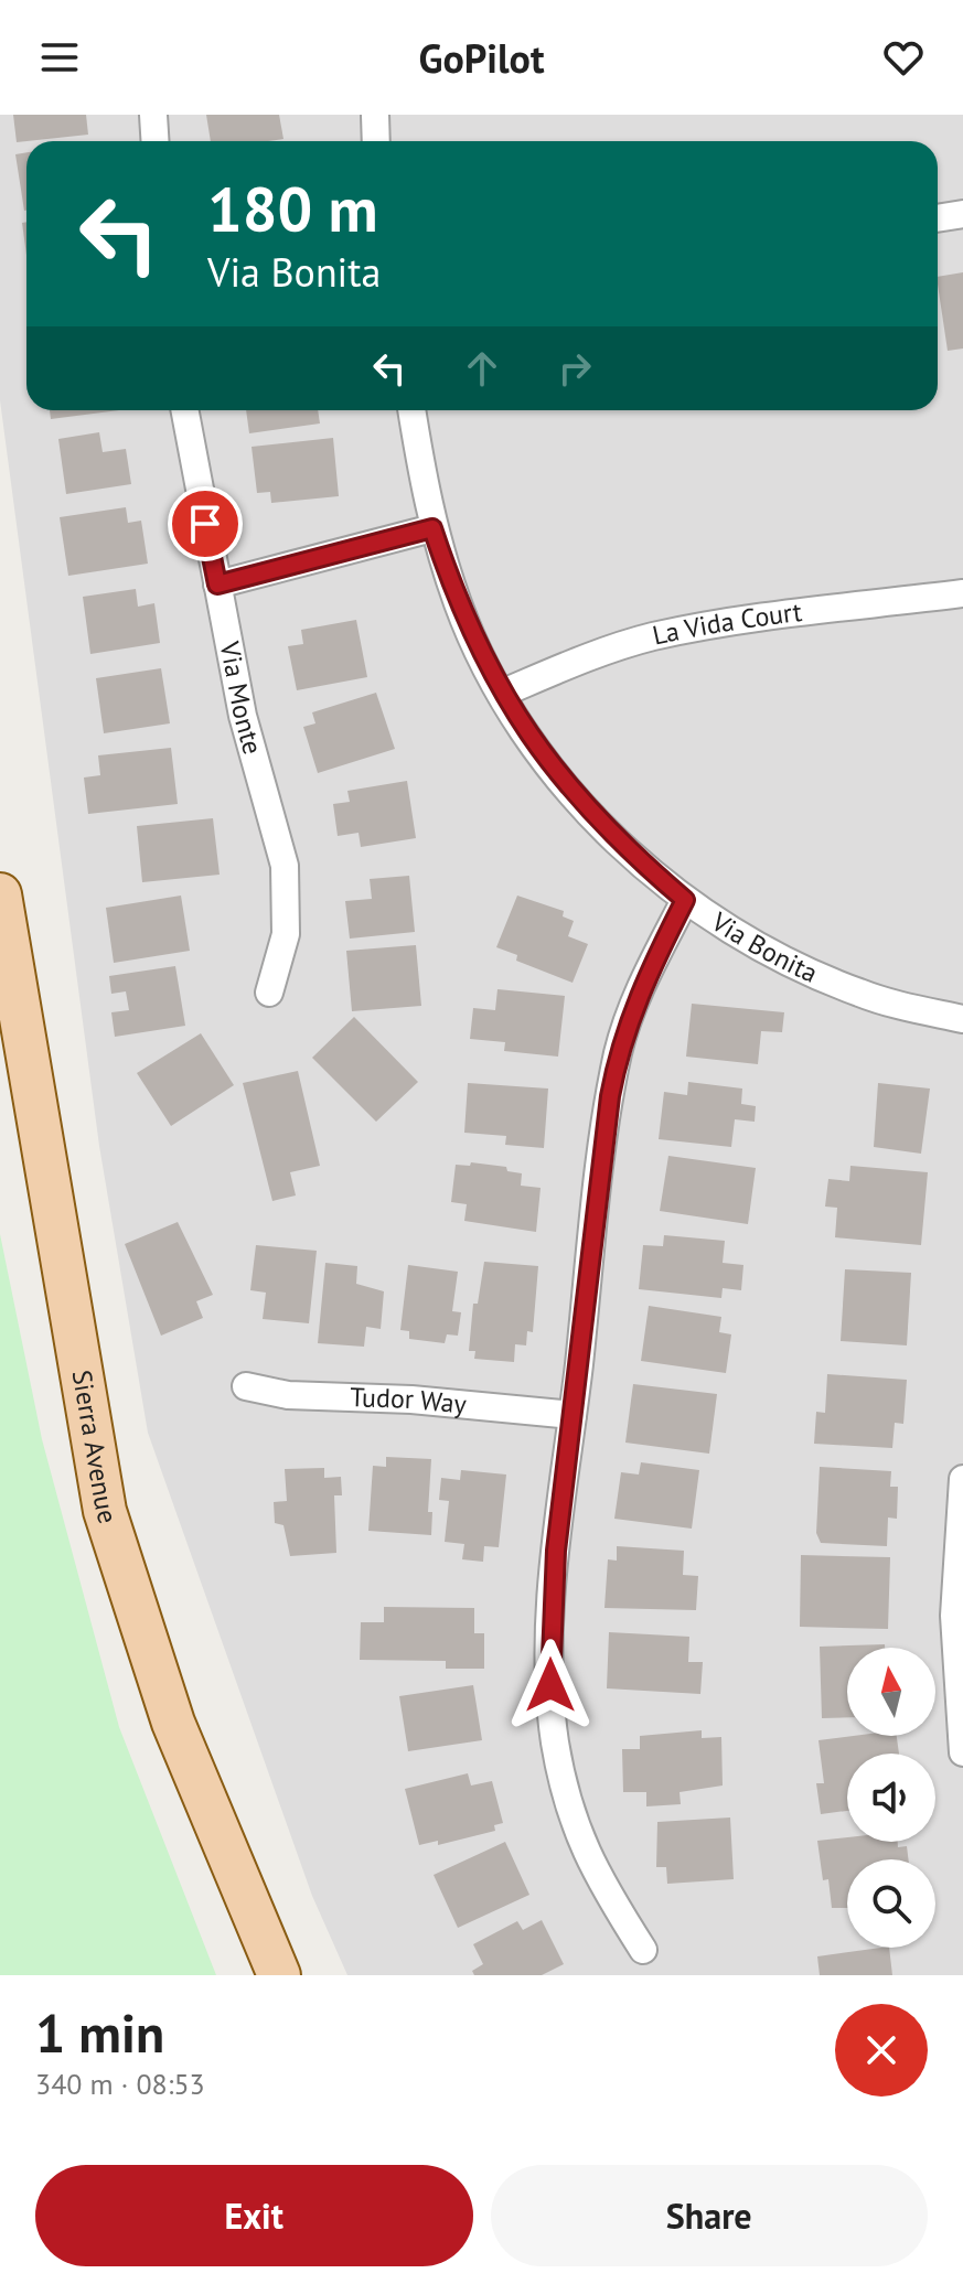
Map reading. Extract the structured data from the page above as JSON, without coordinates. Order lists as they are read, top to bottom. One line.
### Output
{"streets":{"main road":["Sierra Avenue"],"street":["La Vida Court","Via Monte","Via Bonita","Tudor Way"]},"crossings":[["La Vida Court","Via Bonita"]],"north":"top","page":{"header":"GoPilot","turn":["180 m","Via Bonita"],"heading":["1 min","340 m · 08:53"],"buttons":["Exit","Share"]}}
